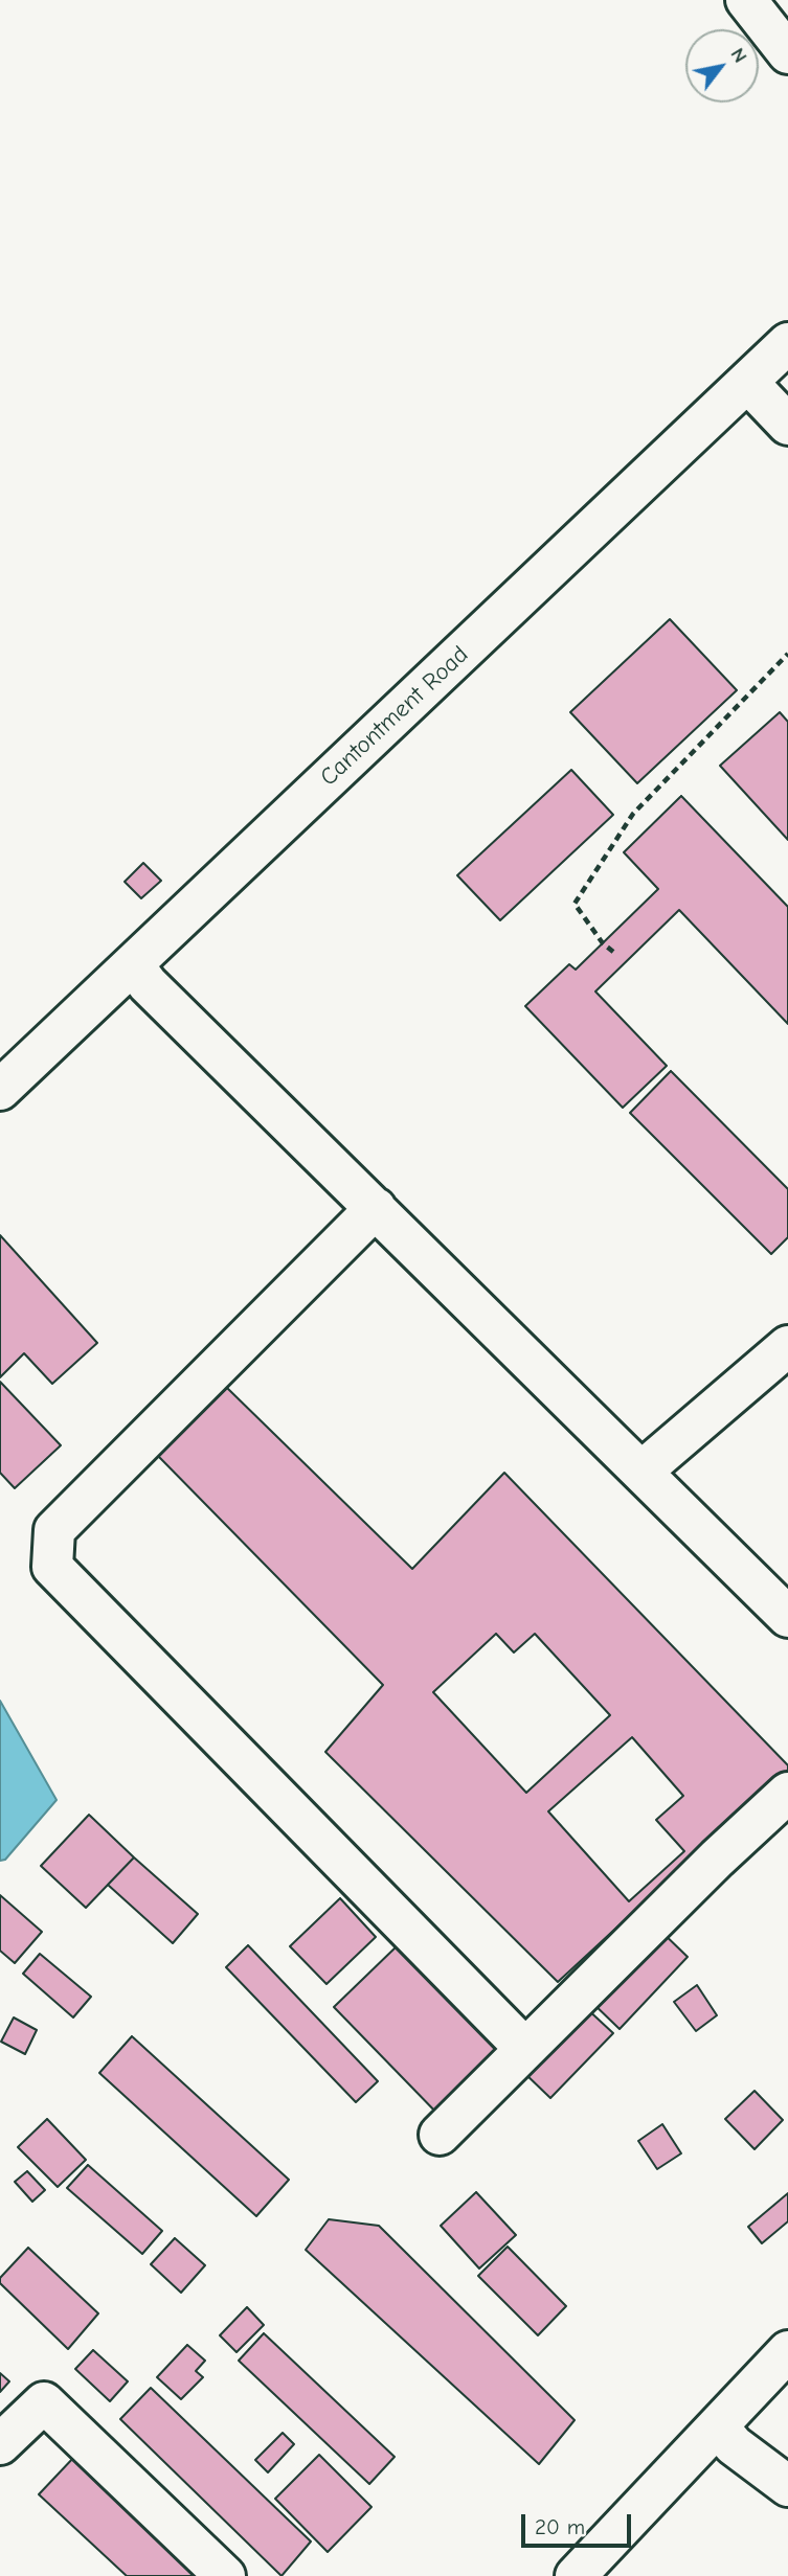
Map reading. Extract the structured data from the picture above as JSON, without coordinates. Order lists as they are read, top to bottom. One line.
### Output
{"streets":{"street":["Cantontment Road"]},"scale_bar":"20 m","north":"top right"}
